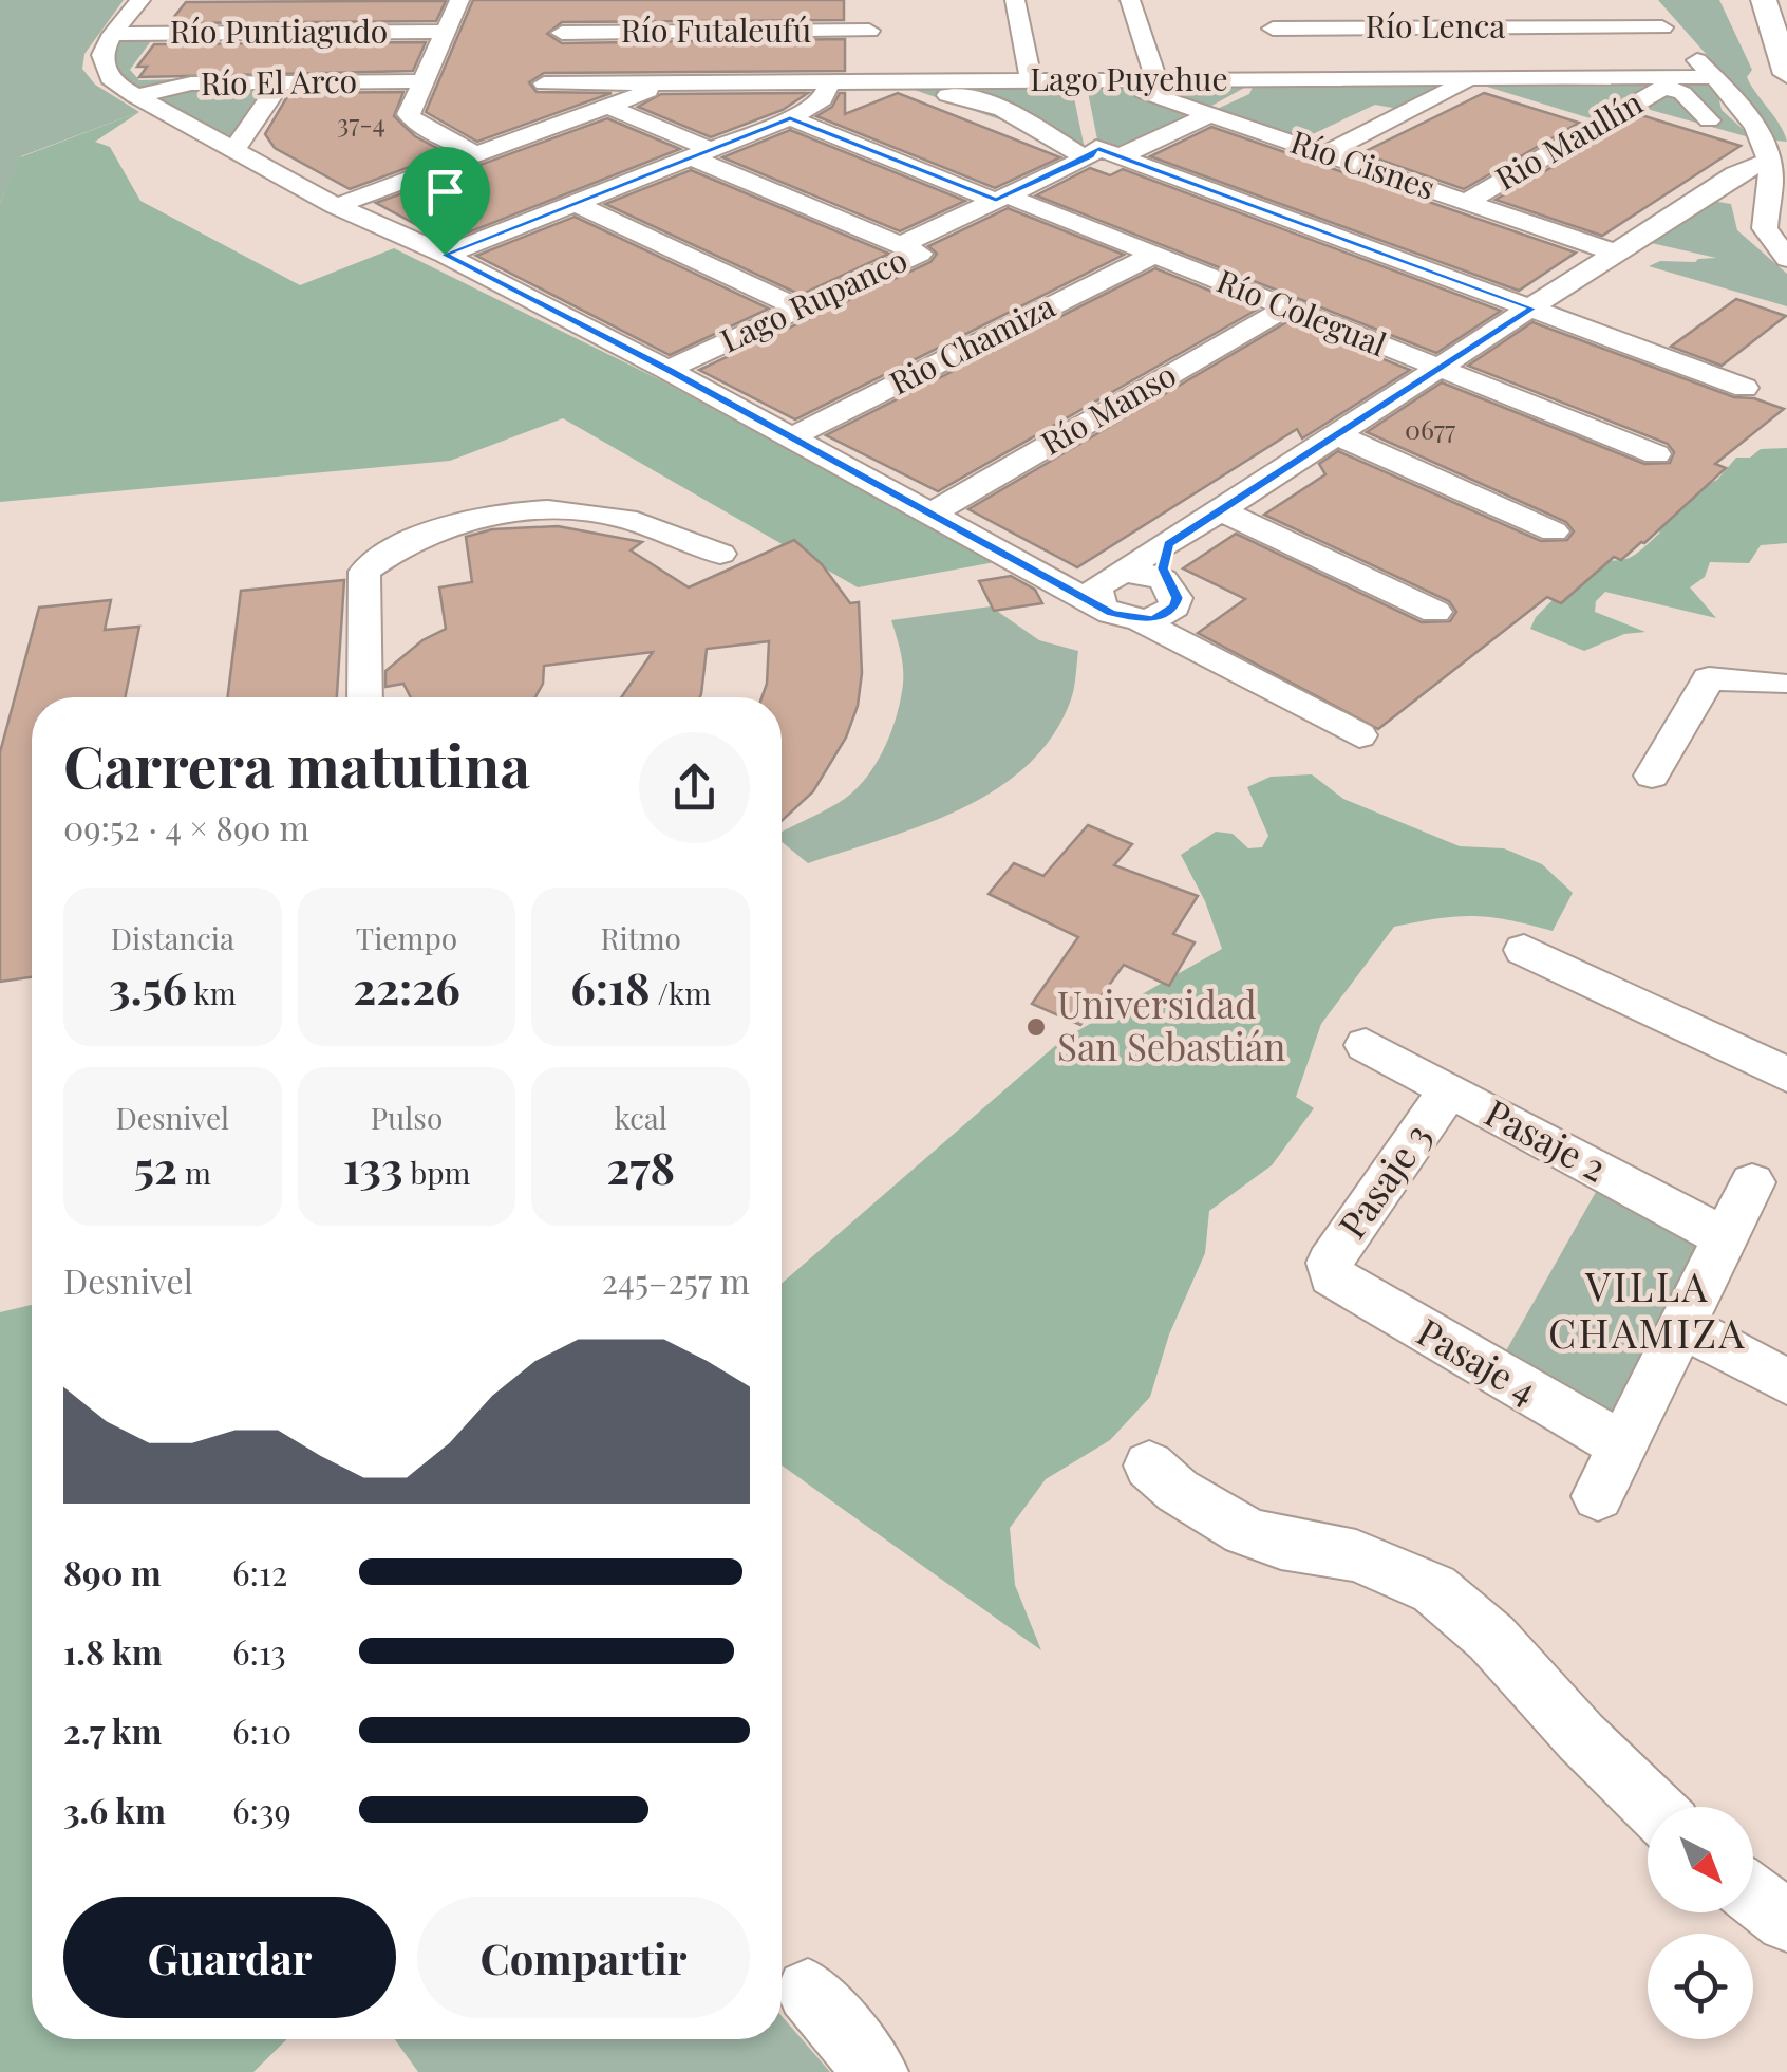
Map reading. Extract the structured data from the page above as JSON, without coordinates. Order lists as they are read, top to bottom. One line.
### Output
{"streets":{"street":["Río Lenca","Río Futaleufú","Río Puntiagudo","Lago Puyehue","Río El Arco","Rio Maullín","Río Cisnes","Lago Rupanco","Río Colegual","Rio Chamiza","Río Manso","Pasaje 2","Pasaje 3","Pasaje 4"]},"crossings":[["Río Lenca","Lago Puyehue"],["Río Futaleufú","Lago Puyehue"],["Lago Puyehue","Rio Maullín"],["Lago Puyehue","Río Cisnes"],["Rio Maullín","Río Cisnes"],["Río Cisnes","Lago Rupanco"],["Lago Rupanco","Río Colegual"],["Río Colegual","Rio Chamiza"],["Río Colegual","Río Manso"],["Pasaje 2","Pasaje 3"],["Pasaje 3","Pasaje 4"]],"districts":["VILLA CHAMIZA"],"places":["Universidad San Sebastián"],"house_numbers":["37-4","0677"],"north":"bottom right","page":{"heading":["Carrera matutina","09:52 · 4 × 890 m"],"stats":[["Distancia","3.56 km"],["Tiempo","22:26"],["Ritmo","6:18 /km"],["Desnivel","52 m"],["Pulso","133 bpm"],["kcal","278"]],"chart":["Desnivel","245–257 m"],"list":[{"name":"890 m","note":"6:12"},{"name":"1.8 km","note":"6:13"},{"name":"2.7 km","note":"6:10"},{"name":"3.6 km","note":"6:39"}],"buttons":["Guardar","Compartir"]}}
